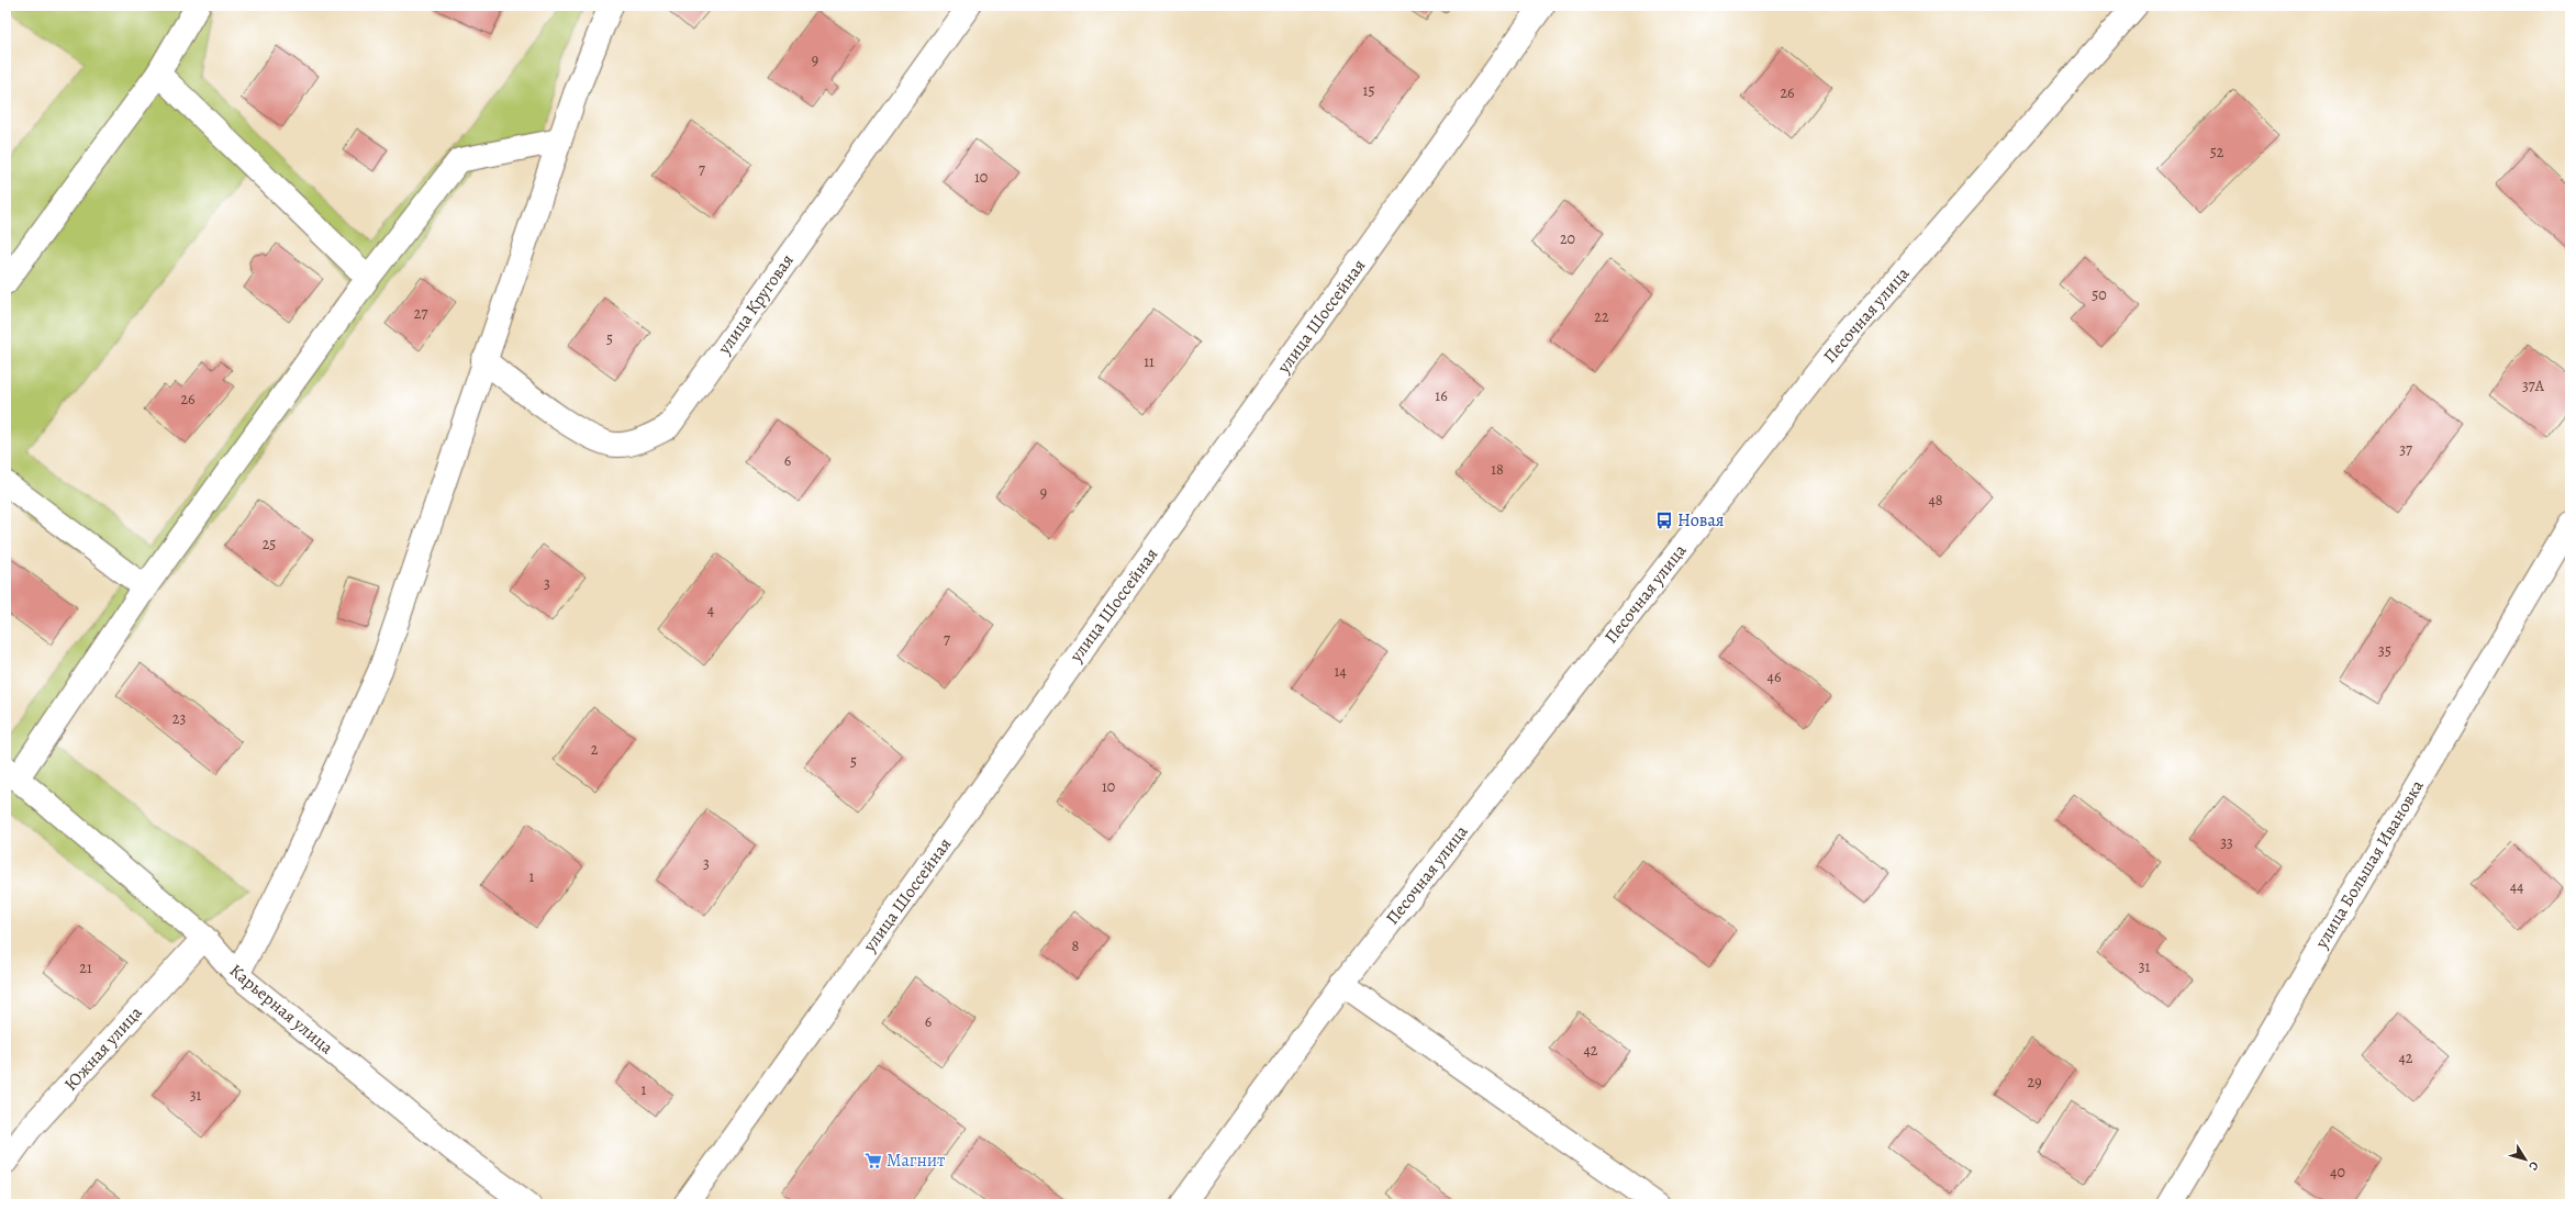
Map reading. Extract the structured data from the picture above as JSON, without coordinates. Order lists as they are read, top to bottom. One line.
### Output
{"streets":{"street":["улица Круговая","Песочная улица","улица Шоссейная","улица Большая Ивановка","Карьерная улица","Южная улица"]},"crossings":[["Карьерная улица","Южная улица"]],"places":{"bus stop":["Новая"],"supermarket":["Магнит"]},"house_numbers":["9","15","26","52","7","10","20","50","27","22","5","11","37А","16","26","37","6","18","9","48","25","3","4","7","35","14","46","23","2","5","10","33","3","1","44","8","31","21","6","42","42","29","1","31","40"],"north":"bottom right"}
